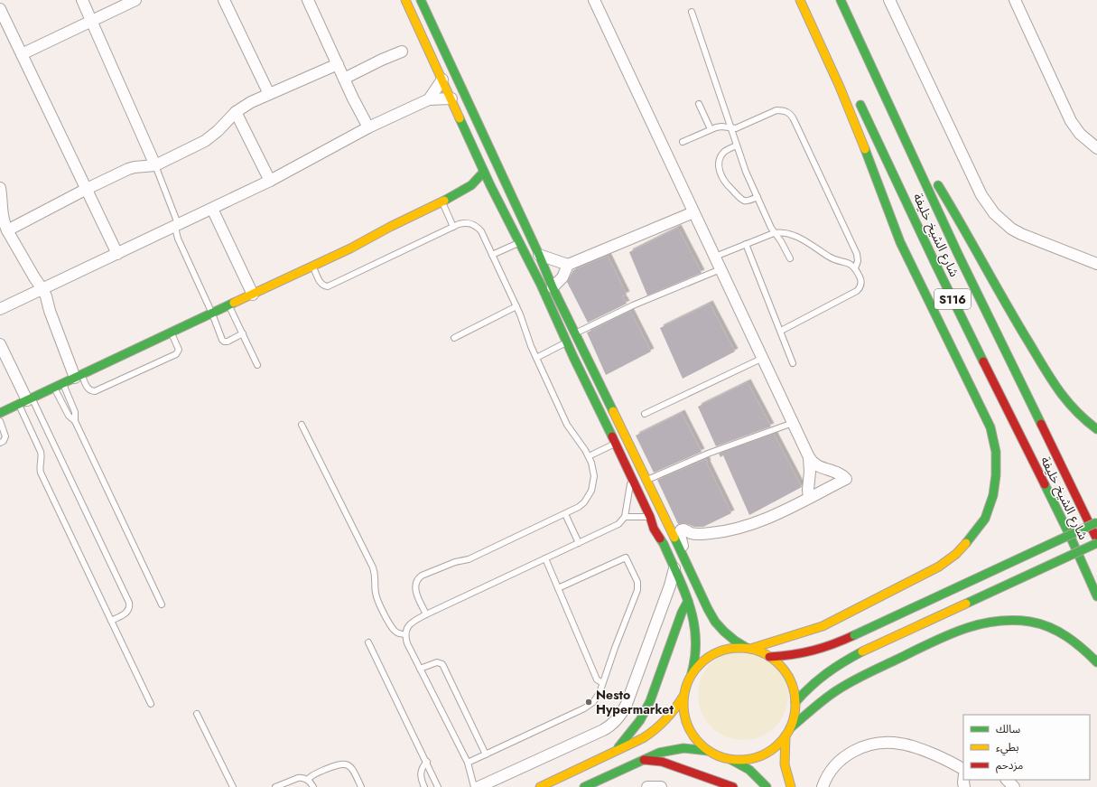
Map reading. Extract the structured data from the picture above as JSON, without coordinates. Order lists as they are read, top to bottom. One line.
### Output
{"streets":{"main road":["شارع الشيخ خليفة","S116"]},"places":["Nesto Hypermarket"],"legend":["سالك","بطيء","مزدحم"]}
